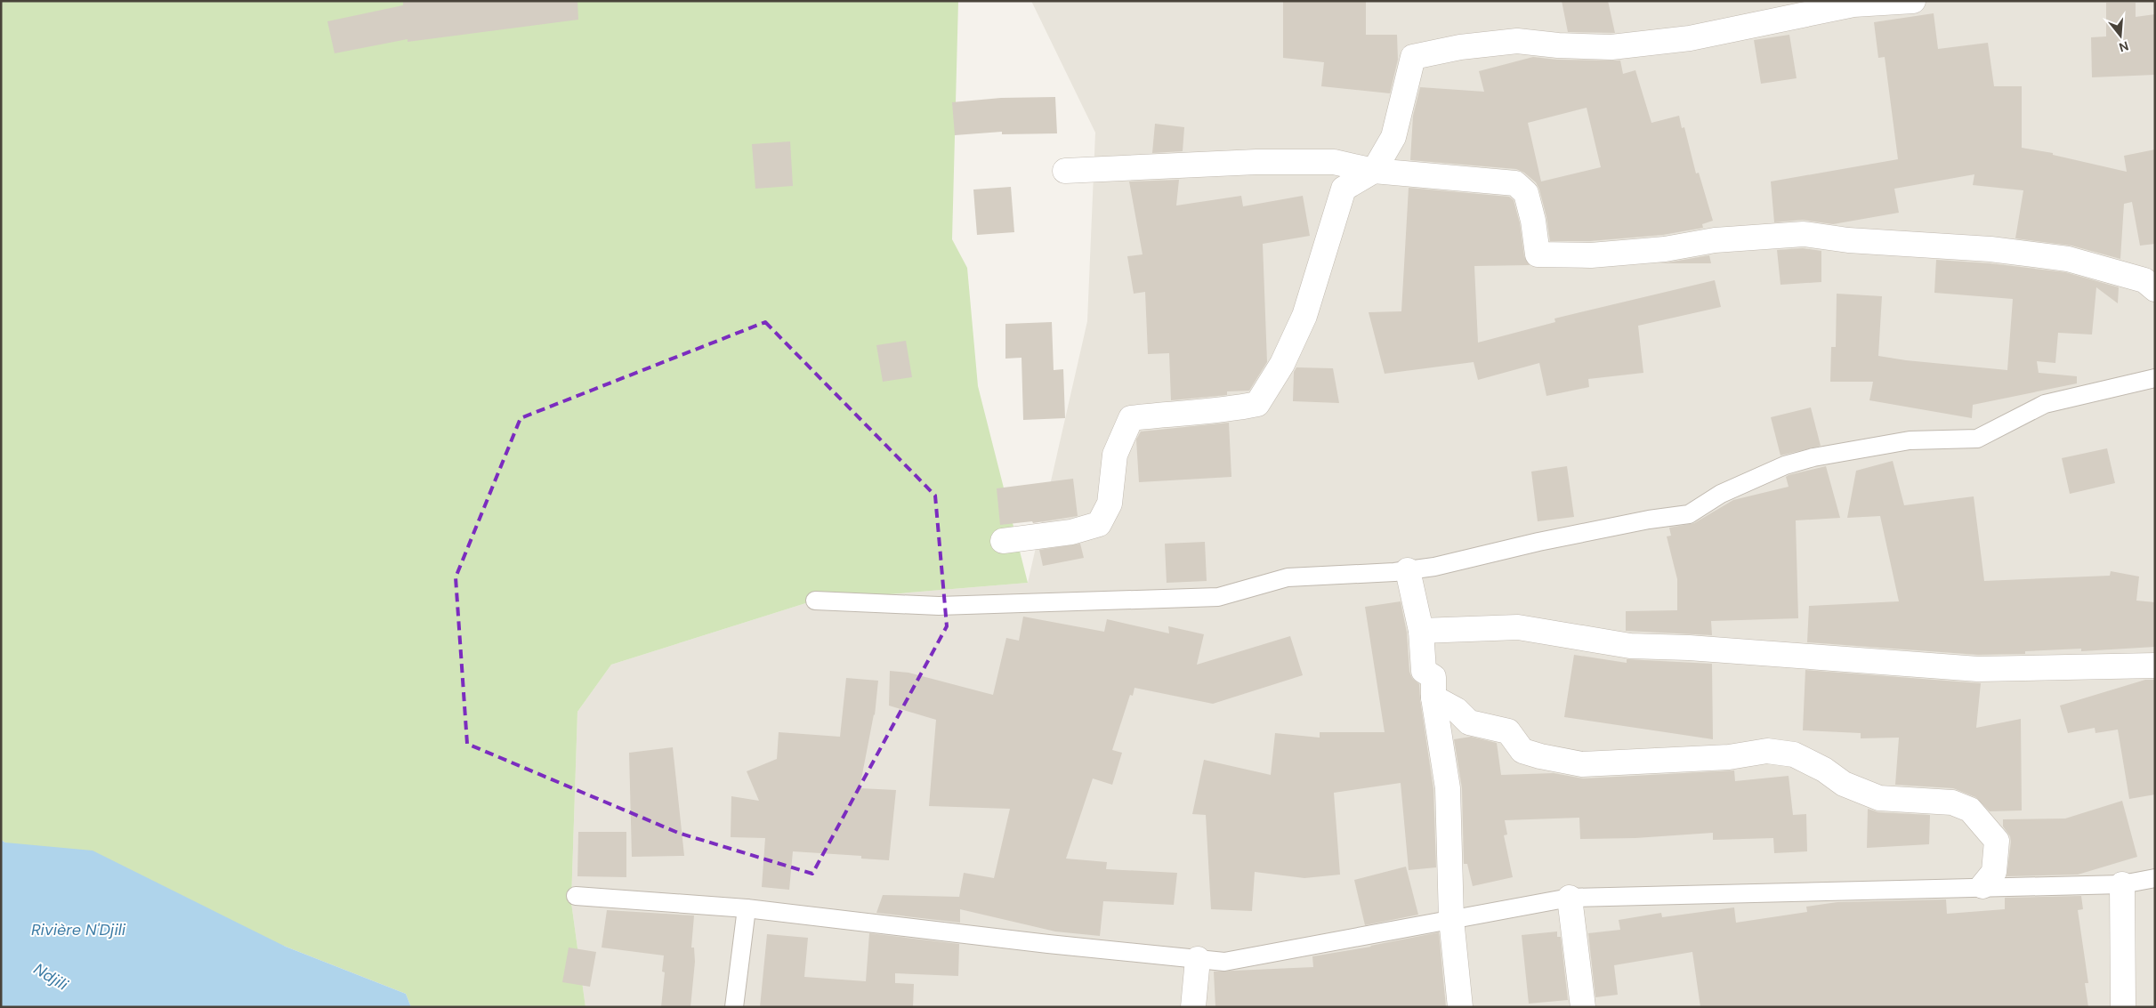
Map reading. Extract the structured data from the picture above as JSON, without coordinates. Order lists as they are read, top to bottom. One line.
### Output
{"water":["Rivière N'Djili","Ndjili"],"north":"bottom"}
